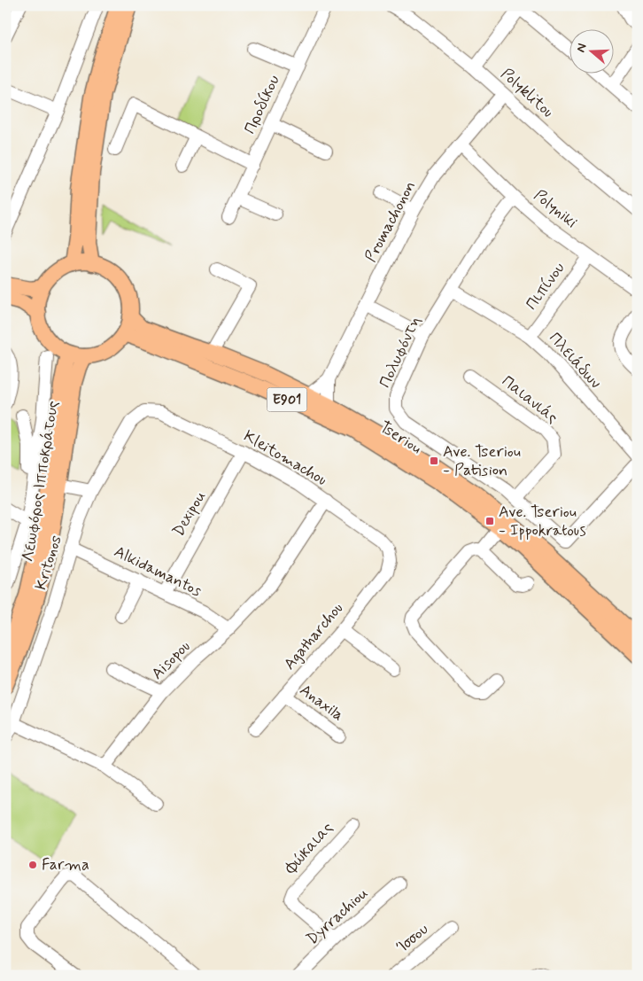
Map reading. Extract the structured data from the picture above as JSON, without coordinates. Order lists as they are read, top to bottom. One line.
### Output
{"streets":{"main road":["E901","Tseriou","Λεωφόρος Ιπποκράτους"],"street":["Polyklitou","Προδίκου","Polyniki","Promachonon","Πιπίνου","Πολυφόντη","Πλειάδων","Παιανιάς","Kleitomachou","Dexipou","Kritonos","Alkidamantos","Agatharchou","Aisopou","Anaxila","Φώκαιας","Dyrrachiou","Ίσσου"]},"crossings":[["Polyklitou","Promachonon"],["Polyniki","Promachonon"],["Polyniki","Πιπίνου"],["Polyniki","Πολυφόντη"],["Promachonon","Tseriou"],["Πιπίνου","Πλειάδων"],["Πολυφόντη","Πλειάδων"],["Πολυφόντη","Παιανιάς"],["Tseriou","Λεωφόρος Ιπποκράτους"],["Kleitomachou","Dexipou"],["Kleitomachou","Kritonos"],["Kleitomachou","Agatharchou"],["Kleitomachou","Aisopou"],["Dexipou","Alkidamantos"],["Kritonos","Alkidamantos"],["Alkidamantos","Aisopou"],["Agatharchou","Anaxila"],["Φώκαιας","Dyrrachiou"]],"places":{"transit":["Ave. Tseriou - Patision","Ave. Tseriou - Ippokratous"],"other":["Farma"]},"north":"left"}
